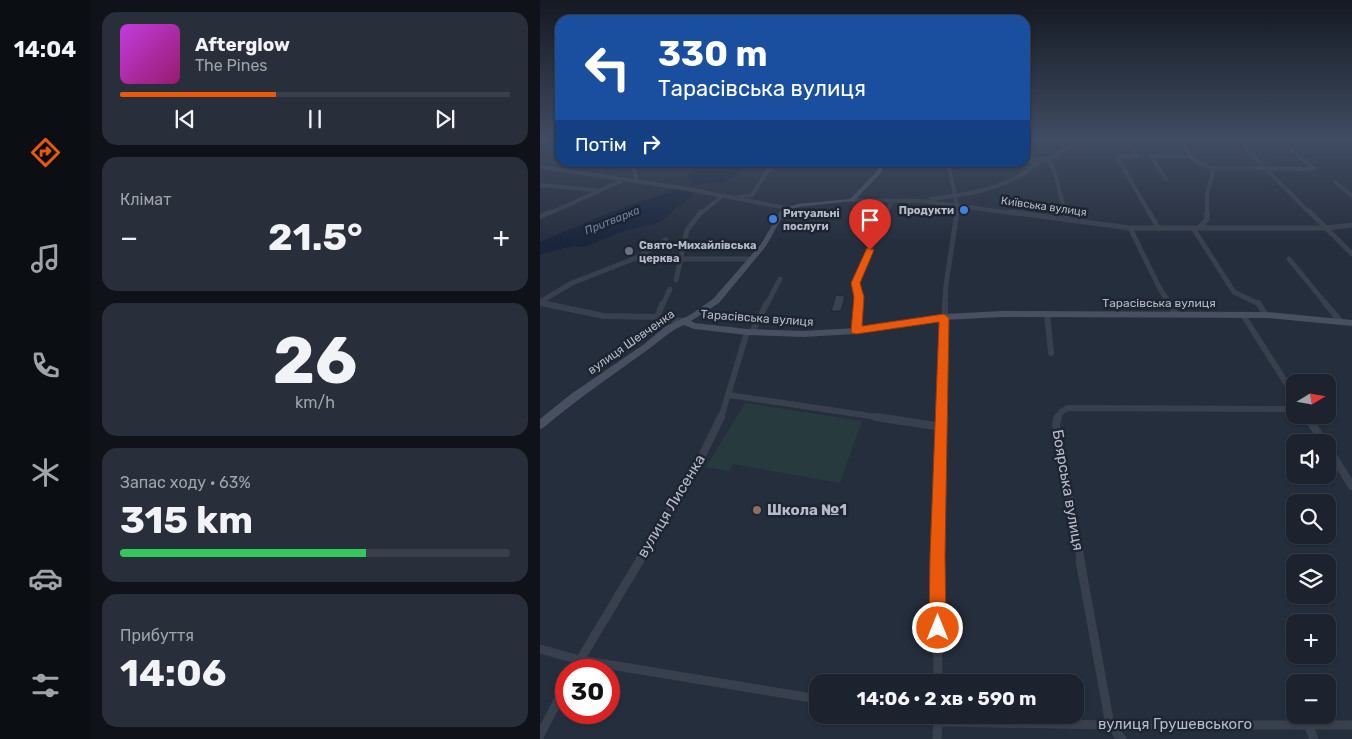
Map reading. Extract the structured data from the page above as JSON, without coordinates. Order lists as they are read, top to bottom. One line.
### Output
{"streets":{"street":["Київська вулиця","Тарасівська вулиця","вулиця Шевченка","Боярська вулиця","вулиця Лисенка","вулиця Грушевського"]},"crossings":[["Київська вулиця","вулиця Шевченка"],["Тарасівська вулиця","вулиця Шевченка"],["Тарасівська вулиця","вулиця Лисенка"],["Боярська вулиця","вулиця Грушевського"]],"water":["Притварка"],"places":["Продукти","Ритуальні послуги","Свято-Михайлівська церква","Школа №1"],"north":"right","page":{"tabs":"14:04","turn":["330 m","Тарасівська вулиця"],"song":["Afterglow","The Pines"],"then":"Потім","tile":["Клімат",["26","km/h"],["Запас ходу · 63%","315 km"],["Прибуття","14:06"]],"heat":["−","21.5°","+"],"map_buttons":["+","−"],"limit":"30","trip":"14:06 · 2 хв · 590 m"}}
